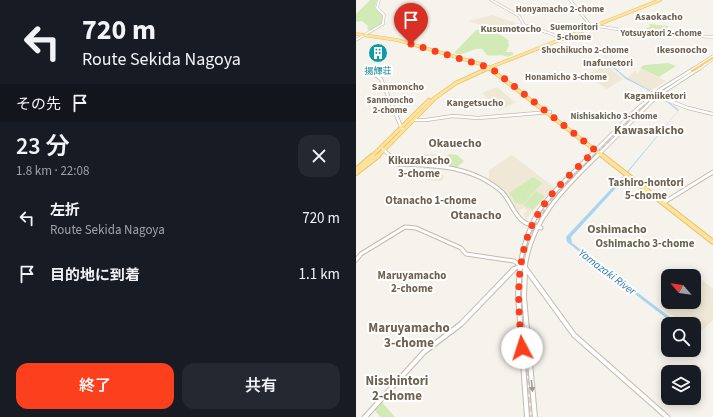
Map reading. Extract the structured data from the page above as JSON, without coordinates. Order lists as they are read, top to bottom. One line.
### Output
{"districts":["Honyamacho 2-chome","Asaokacho","Suemoritori 5-chome","Kusumotocho","Yotsuyatori 2-chome","Shochikucho 2-chome","Ikesonocho","Inafunetori","Honamicho 3-chome","Sanmoncho","Kagamiiketori","Sanmoncho 2-chome","Kangetsucho","Nishisakicho 3-chome","Kawasakicho","Okauecho","Kikuzakacho 3-chome","Tashiro-hontori 5-chome","Otanacho 1-chome","Otanacho","Oshimacho","Oshimacho 3-chome","Maruyamacho 2-chome","Maruyamacho 3-chome","Nisshintori 2-chome"],"water":["Yamazaki River"],"places":{"building":["揚輝荘"]},"north":"top left","page":{"turn":["720 m","Route Sekida Nagoya"],"then":"その先","heading":["23 分","1.8 km · 22:08"],"list":[{"name":"左折","note":"Route Sekida Nagoya","value":"720 m"},{"name":"目的地に到着","value":"1.1 km"}],"buttons":["終了","共有"]}}
